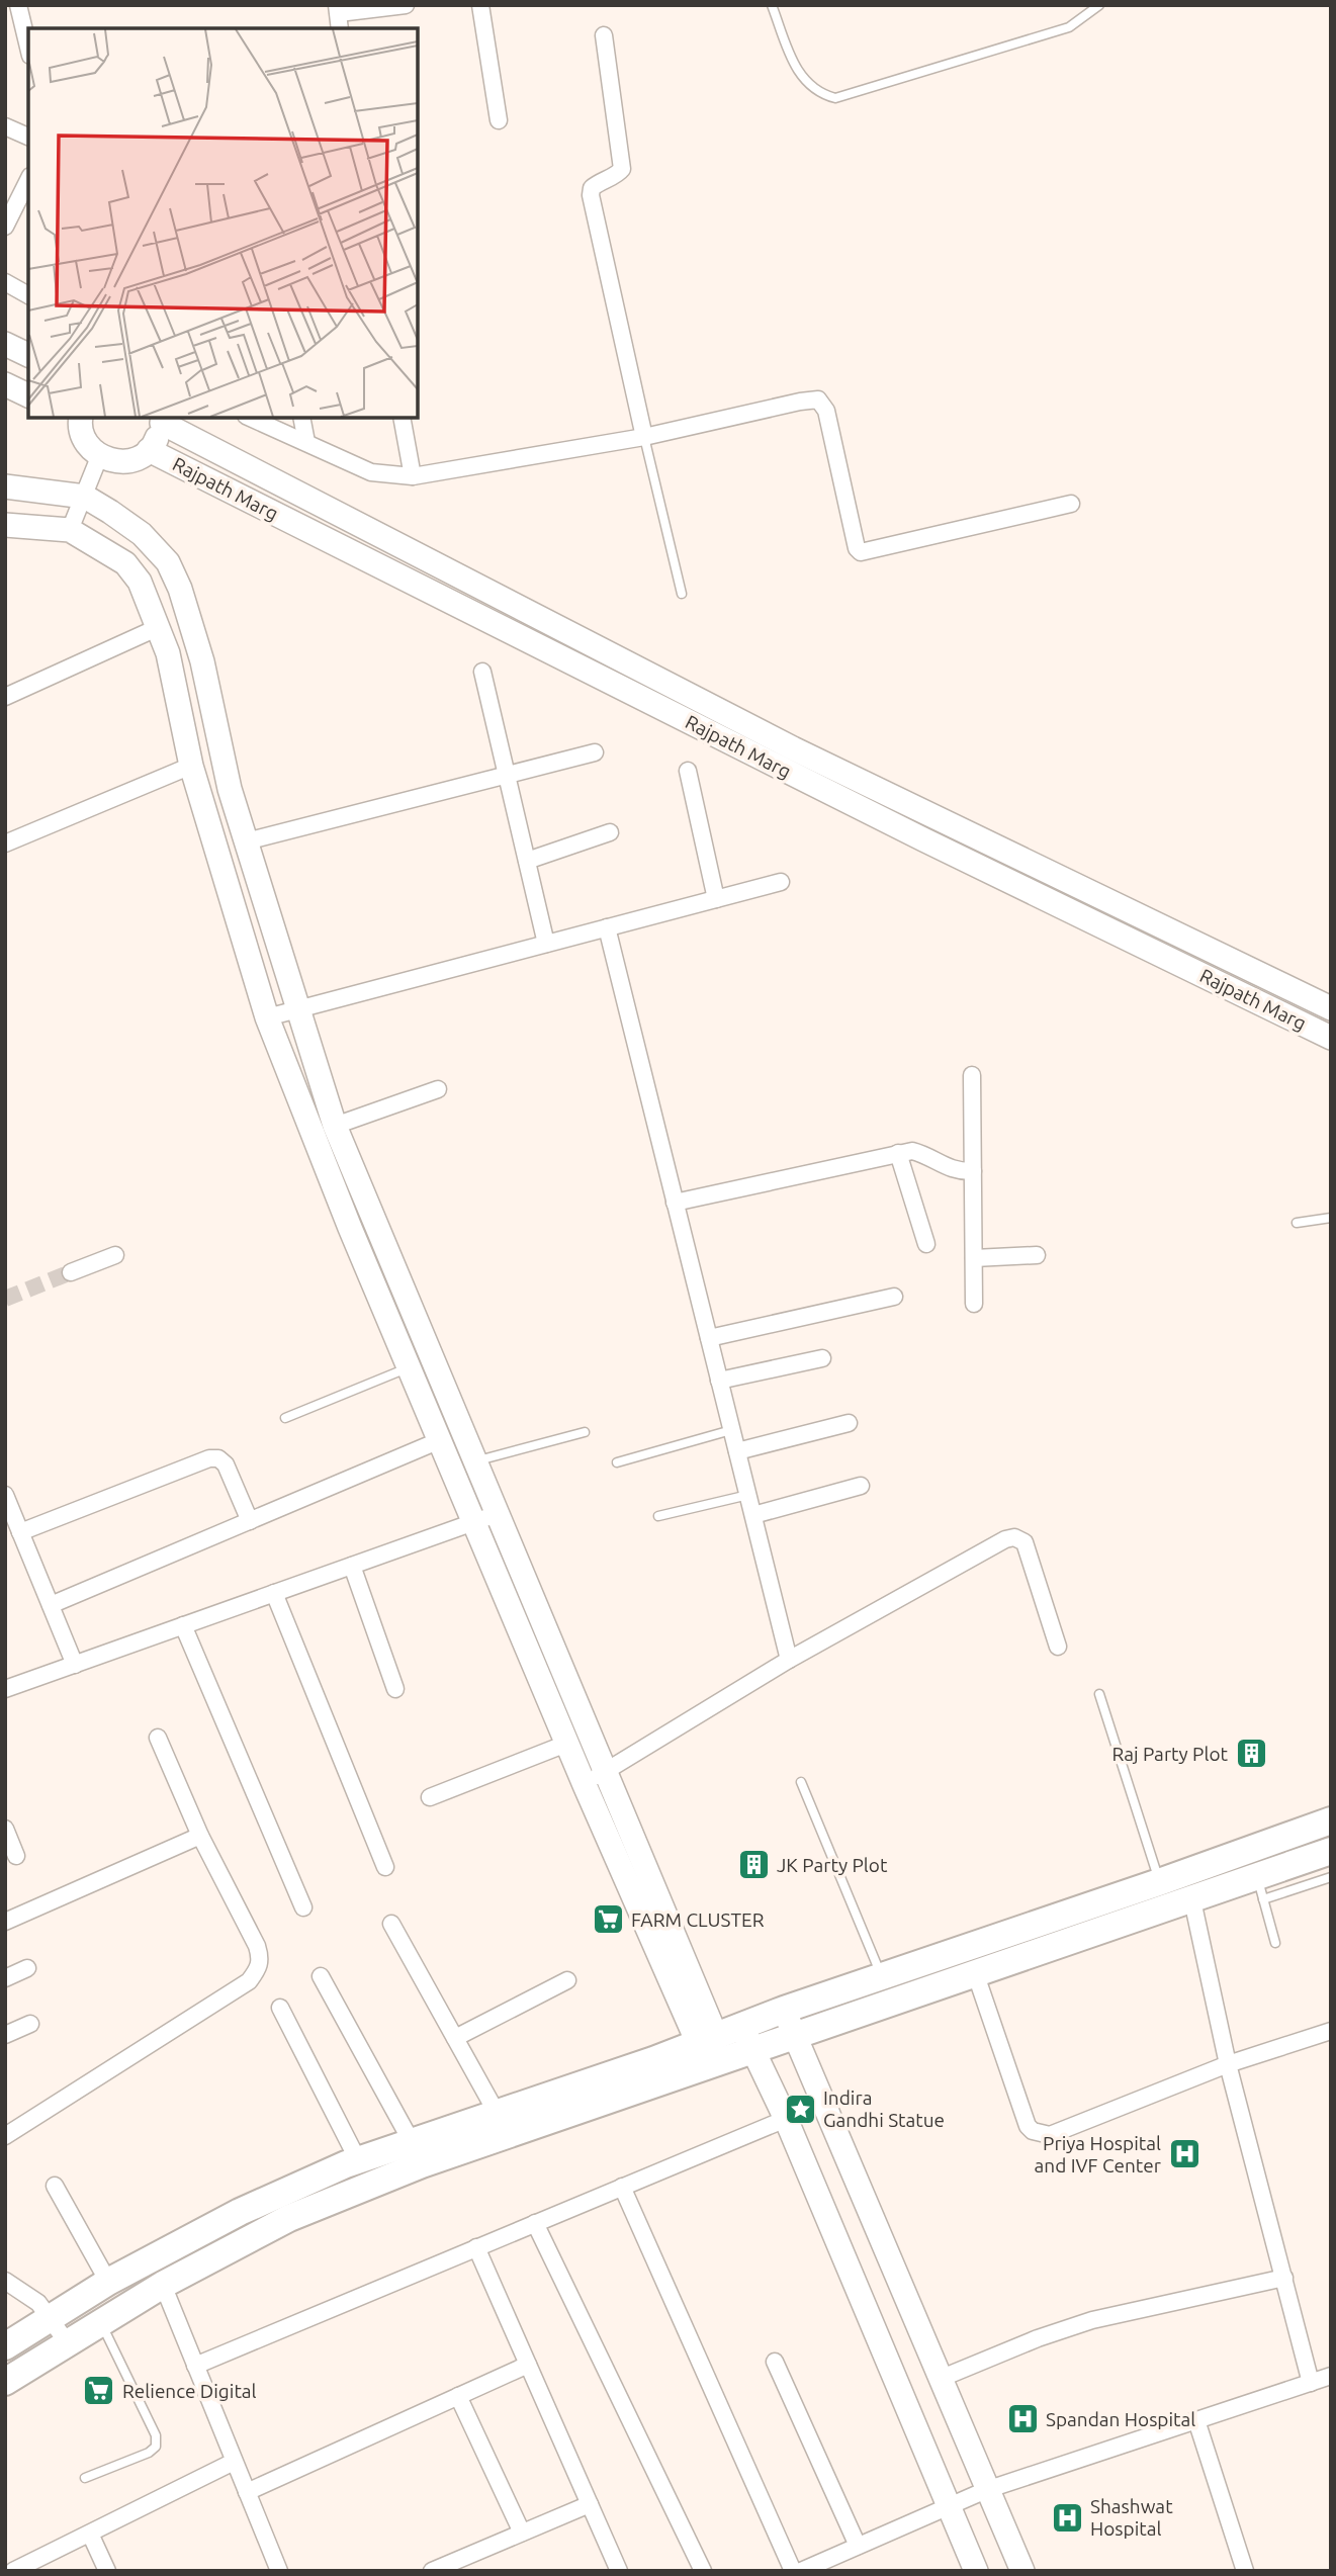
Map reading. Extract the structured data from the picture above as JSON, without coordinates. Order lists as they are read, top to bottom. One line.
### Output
{"streets":{"street":["Rajpath Marg"]},"places":{"building":["Raj Party Plot","JK Party Plot"],"supermarket":["FARM CLUSTER","Relience Digital"],"place":["Indira Gandhi Statue"],"hospital":["Priya Hospital and IVF Center","Spandan Hospital","Shashwat Hospital"]}}
